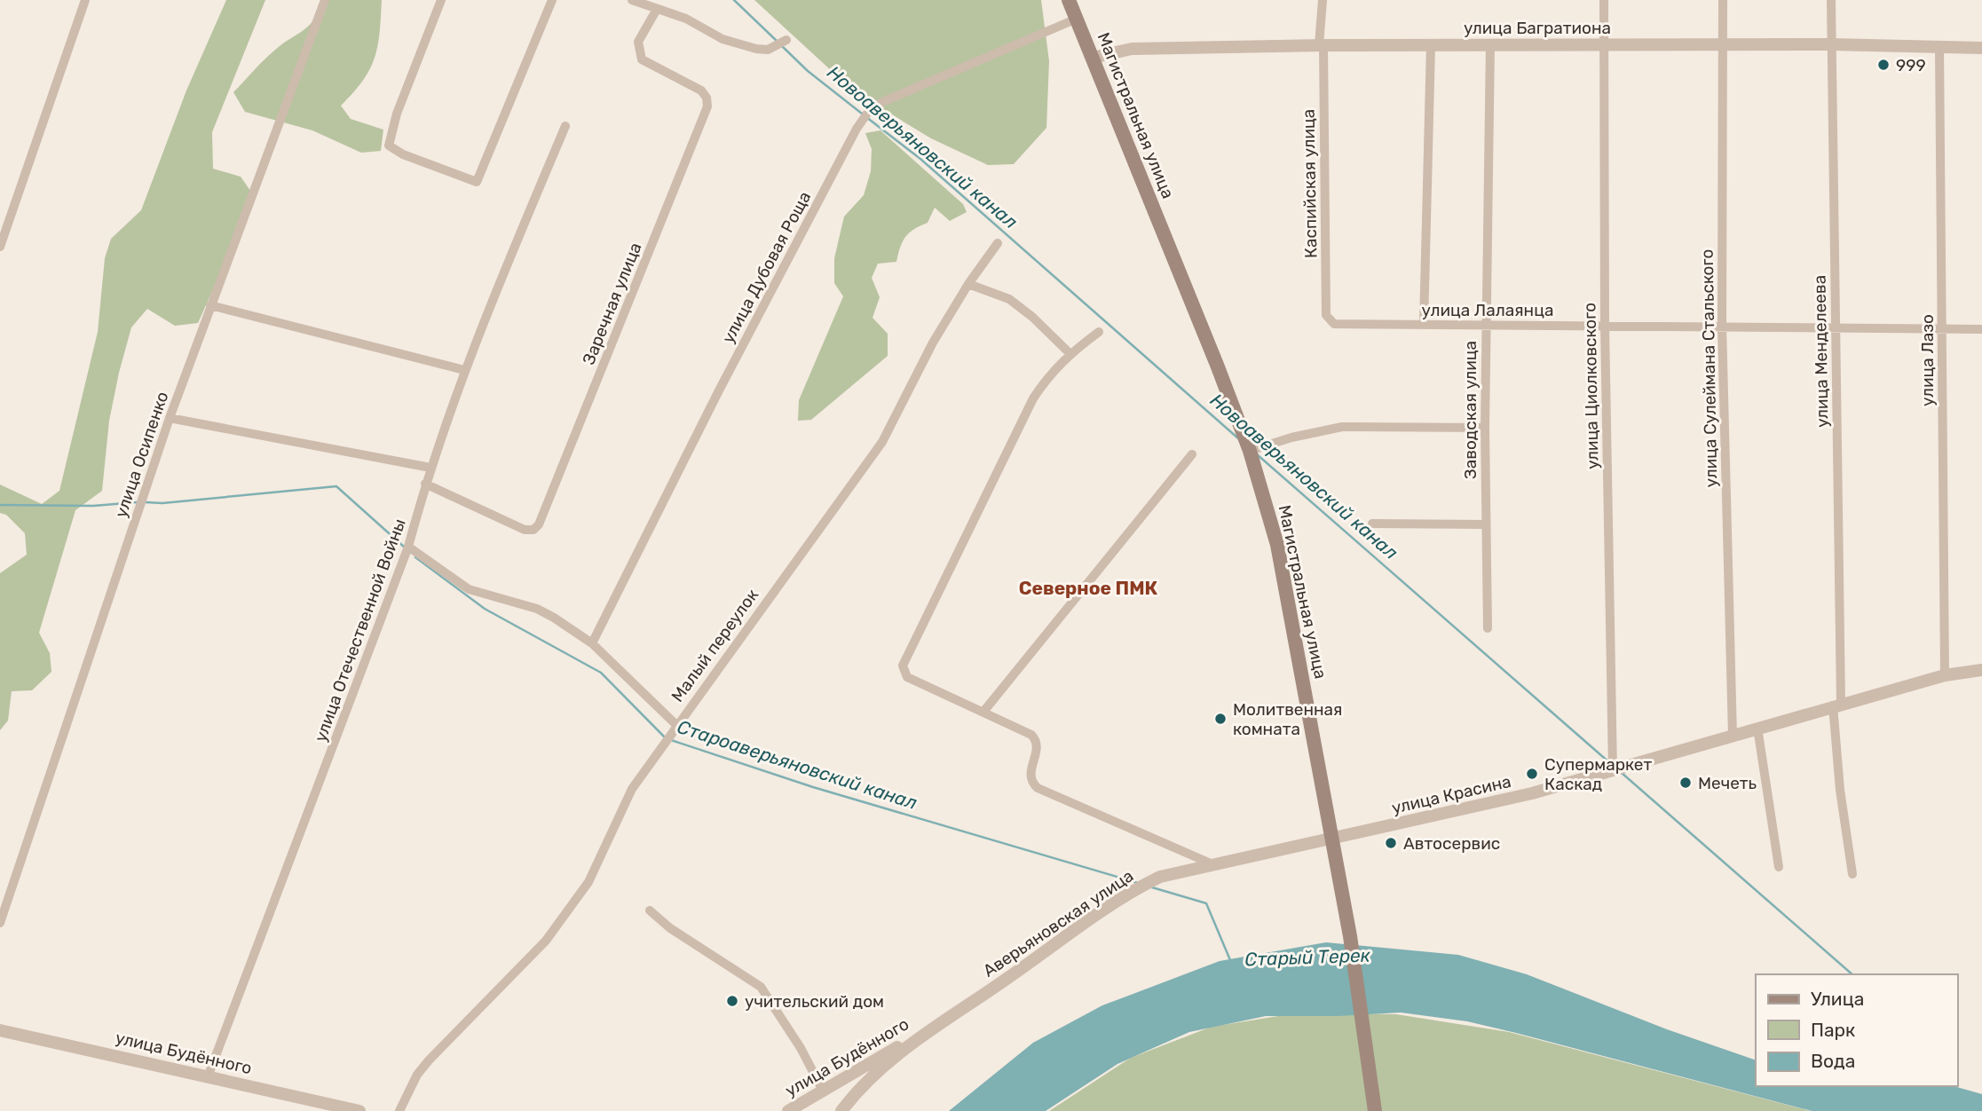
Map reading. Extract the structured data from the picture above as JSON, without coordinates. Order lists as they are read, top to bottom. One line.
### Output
{"streets":{"main road":["Магистральная улица"],"street":["улица Багратиона","Каспийская улица","улица Дубовая Роща","Заречная улица","улица Лалаянца","улица Менделеева","улица Лазо","улица Сулеймана Стальского","улица Циолковского","Заводская улица","улица Осипенко","улица Отечественной Войны","Малый переулок","улица Красина","Аверьяновская улица","улица Будённого"]},"crossings":[["улица Багратиона","Магистральная улица"],["улица Багратиона","Каспийская улица"],["улица Багратиона","улица Менделеева"],["улица Багратиона","улица Лазо"],["улица Багратиона","улица Сулеймана Стальского"],["улица Багратиона","улица Циолковского"],["улица Багратиона","Заводская улица"],["Магистральная улица","улица Дубовая Роща"],["Магистральная улица","улица Красина"],["Магистральная улица","Аверьяновская улица"],["Каспийская улица","улица Лалаянца"],["Заречная улица","улица Отечественной Войны"],["улица Лалаянца","улица Менделеева"],["улица Лалаянца","улица Лазо"],["улица Лалаянца","улица Сулеймана Стальского"],["улица Лалаянца","улица Циолковского"],["улица Лалаянца","Заводская улица"],["улица Менделеева","улица Красина"],["улица Лазо","улица Красина"],["улица Сулеймана Стальского","улица Красина"],["улица Циолковского","улица Красина"],["улица Отечественной Войны","улица Будённого"],["улица Красина","Аверьяновская улица"],["Аверьяновская улица","улица Будённого"]],"districts":["Северное ПМК"],"water":["Новоаверьяновский канал","Староаверьяновский канал","Старый Терек"],"places":["999","Молитвенная комната","Супермаркет Каскад","Мечеть","Автосервис","учительский дом"],"legend":["Улица","Парк","Вода"]}
